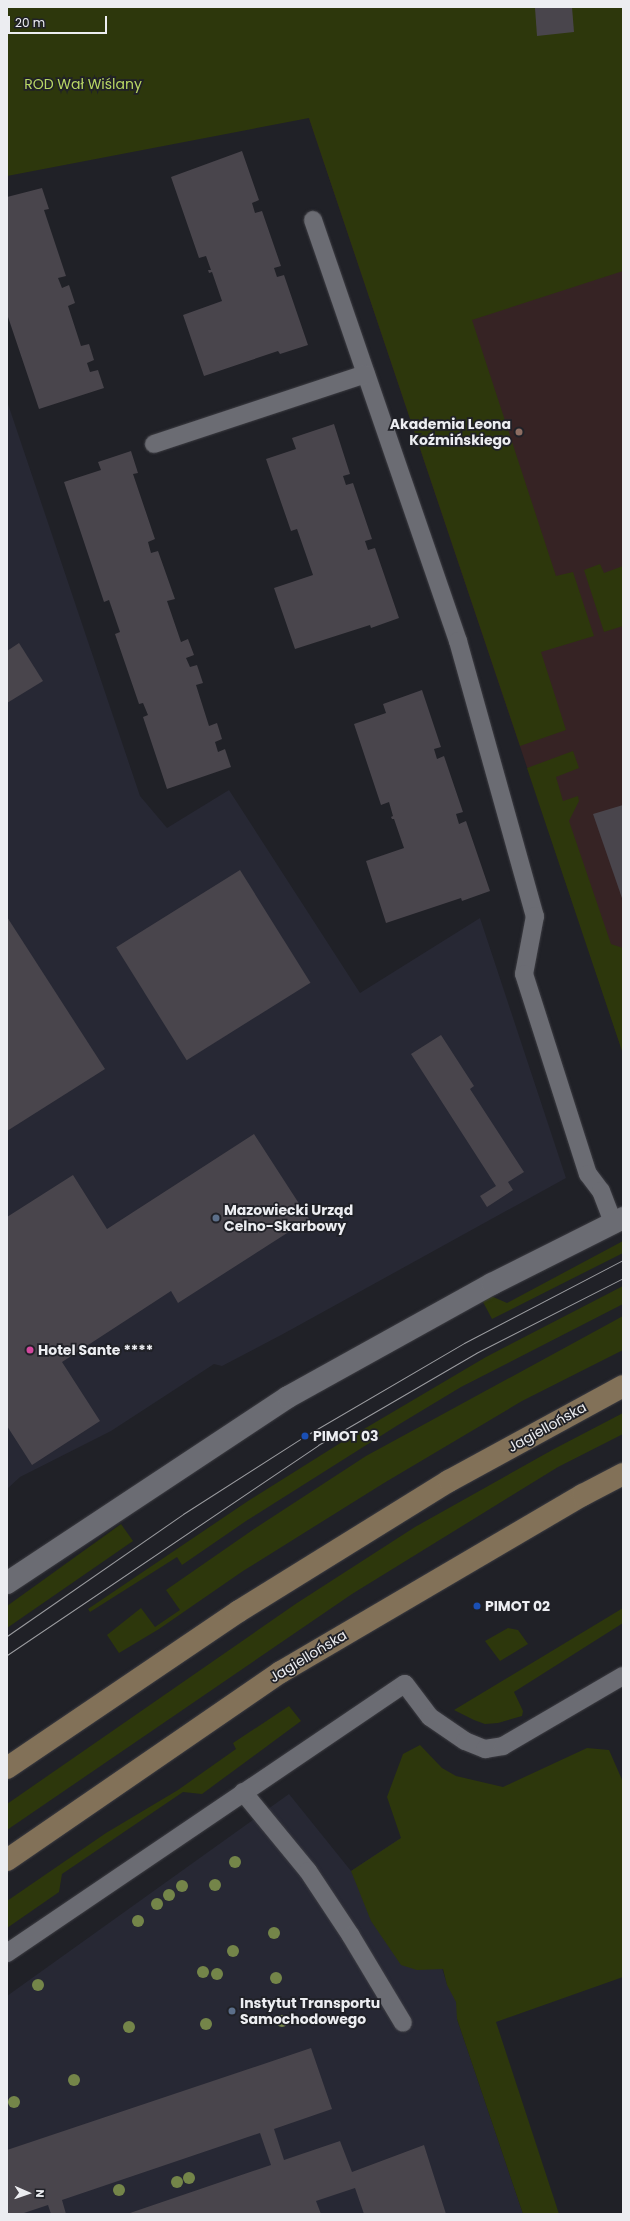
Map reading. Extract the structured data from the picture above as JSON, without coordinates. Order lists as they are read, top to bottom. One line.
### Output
{"streets":{"main road":["Jagiellońska"]},"parks":["ROD Wał Wiślany"],"places":["Akademia Leona Koźmińskiego","Mazowiecki Urząd Celno-Skarbowy","Hotel Sante ****","PIMOT 03","PIMOT 02","Instytut Transportu Samochodowego"],"scale_bar":"20 m","north":"right"}
